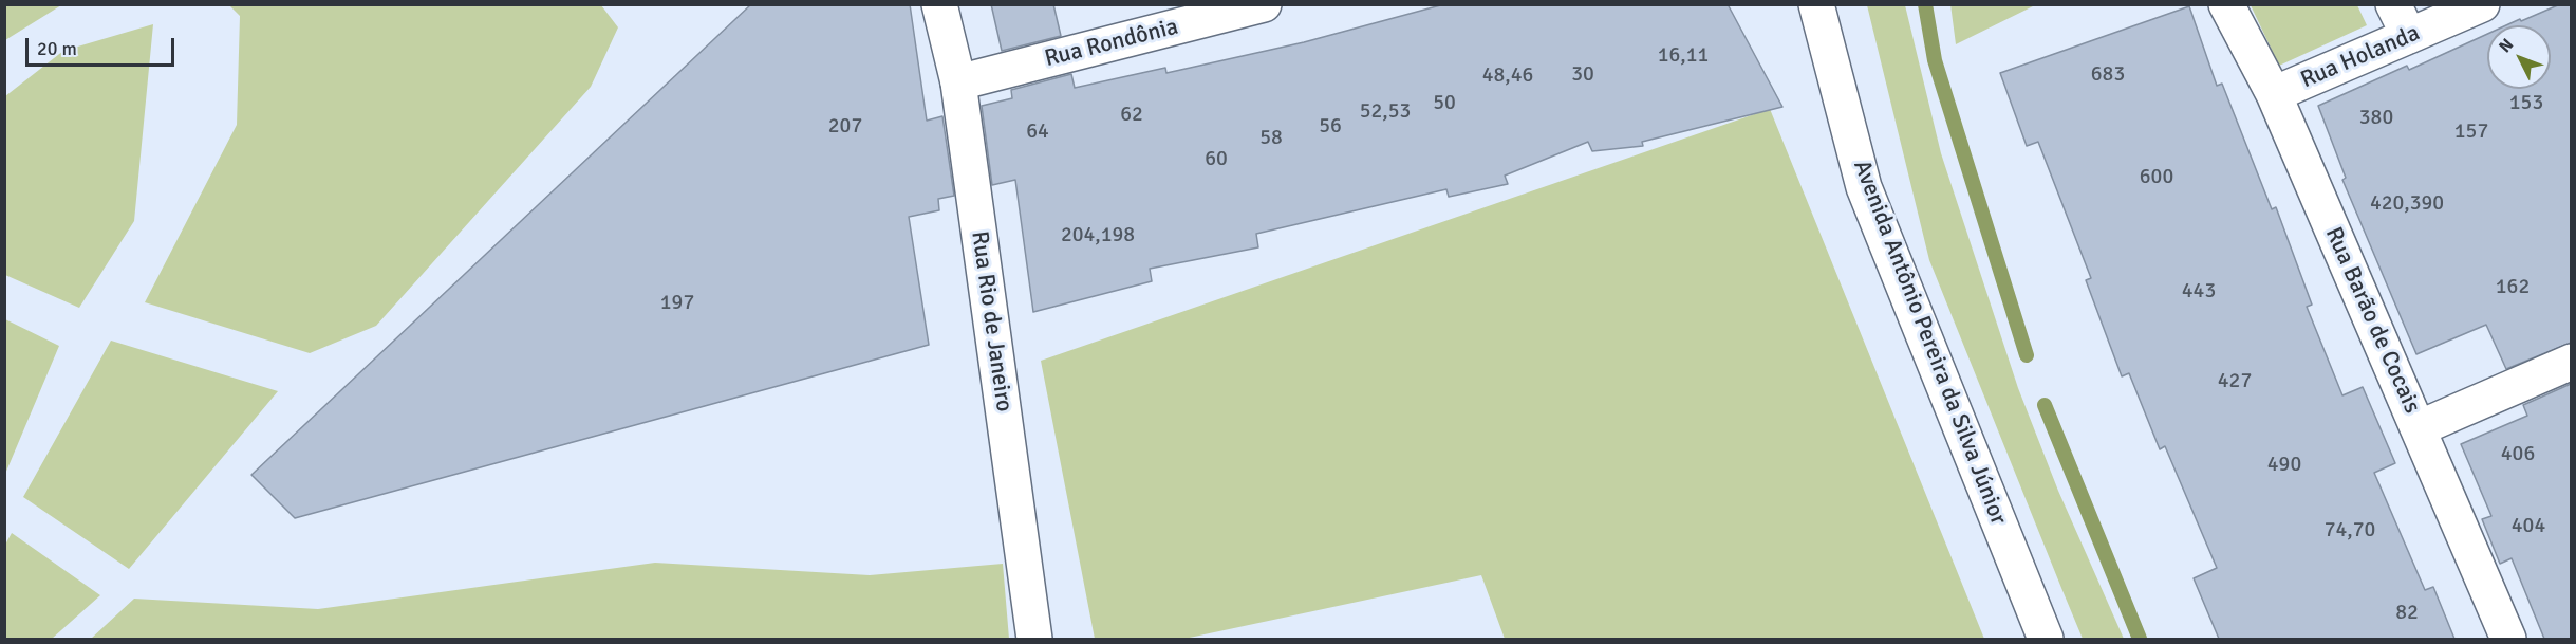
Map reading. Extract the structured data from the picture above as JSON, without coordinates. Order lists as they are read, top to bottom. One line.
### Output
{"streets":{"street":["Rua Rondônia","Rua Holanda","Rua Barão de Cocais","Rua Rio de Janeiro","Avenida Antônio Pereira da Silva Júnior"]},"crossings":[["Rua Rondônia","Rua Rio de Janeiro"],["Rua Holanda","Rua Barão de Cocais"]],"house_numbers":["16,11","30","683","48,46","50","153","52,53","62","380","207","56","64","157","58","60","600","420,390","204,198","162","443","197","427","406","490","404","74,70","82"],"scale_bar":"20 m","north":"top left"}
